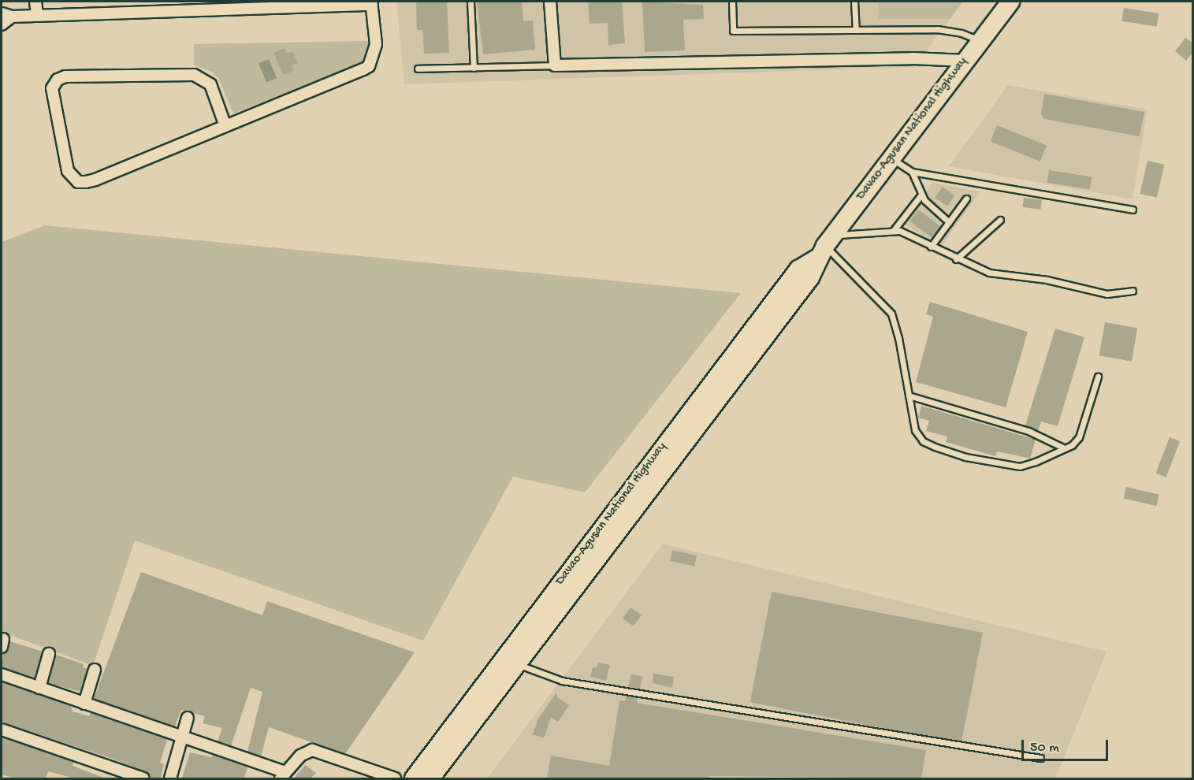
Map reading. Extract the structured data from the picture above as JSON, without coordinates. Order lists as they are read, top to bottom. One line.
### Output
{"streets":{"highway":["Davao-Agusan National Highway"]},"scale_bar":"50 m"}
